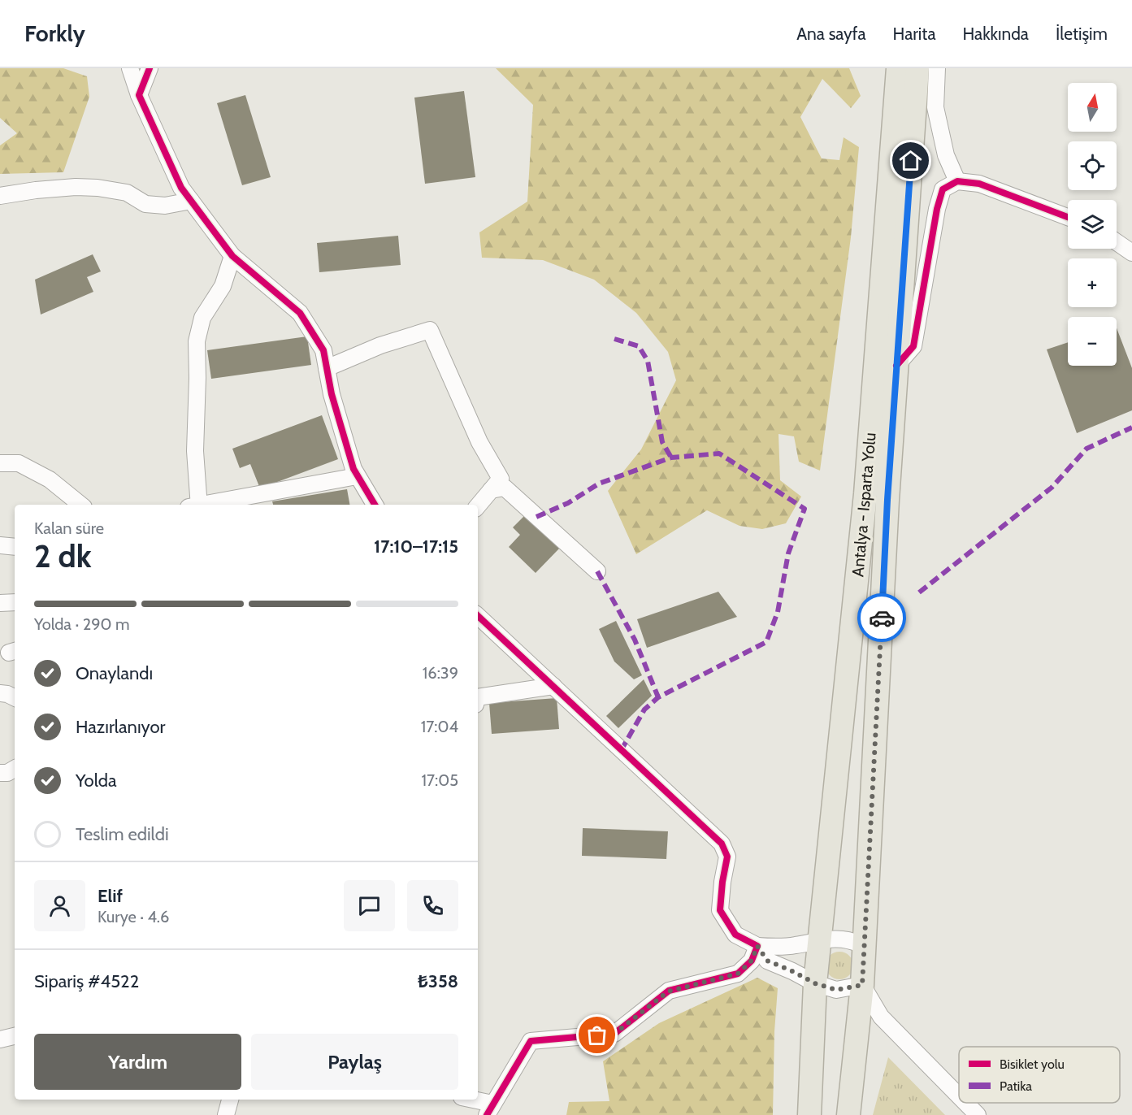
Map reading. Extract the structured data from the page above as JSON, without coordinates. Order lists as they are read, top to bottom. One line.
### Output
{"streets":{"highway":["Antalya - Isparta Yolu"]},"legend":["Bisiklet yolu","Patika"],"north":"top","page":{"header":"Forkly","nav":["Ana sayfa","Harita","Hakkında","İletişim"],"map_buttons":["+","−"],"heading":["2 dk","Kalan süre","17:10–17:15"],"panel":["Elif","Kurye · 4.6","Sipariş #4522","₺358"],"bar":"Yolda · 290 m","list":[["Onaylandı","16:39"],["Hazırlanıyor","17:04"],["Yolda","17:05"],"Teslim edildi"],"buttons":["Yardım","Paylaş"]}}
